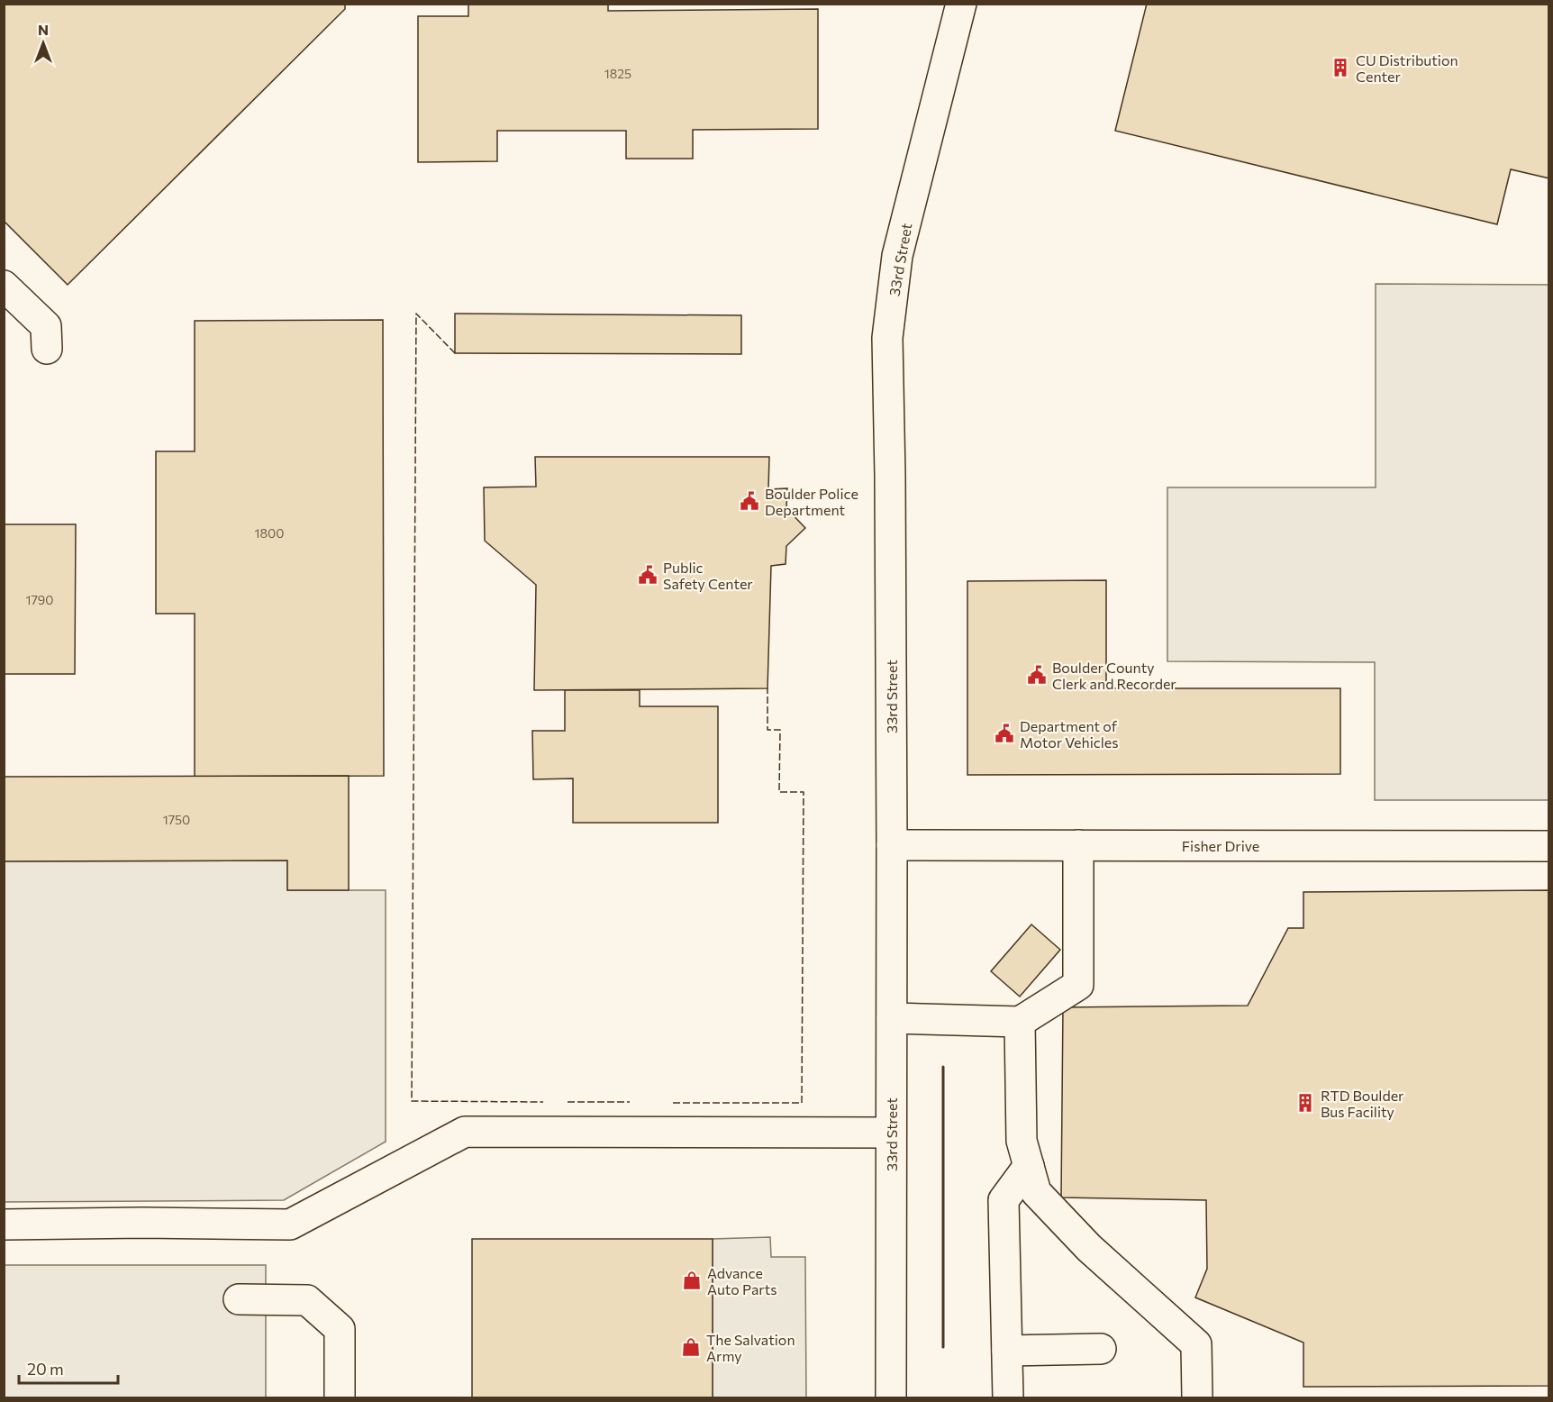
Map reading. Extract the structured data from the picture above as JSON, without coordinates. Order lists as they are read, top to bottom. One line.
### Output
{"streets":{"street":["33rd Street","Fisher Drive"]},"crossings":[["33rd Street","Fisher Drive"]],"places":{"building":["CU Distribution Center","RTD Boulder Bus Facility"],"public building":["Boulder Police Department","Public Safety Center","Boulder County Clerk and Recorder","Department of Motor Vehicles"],"shop":["Advance Auto Parts","The Salvation Army"]},"house_numbers":["1825","1800","1790","1750"],"scale_bar":"20 m","north":"top"}
